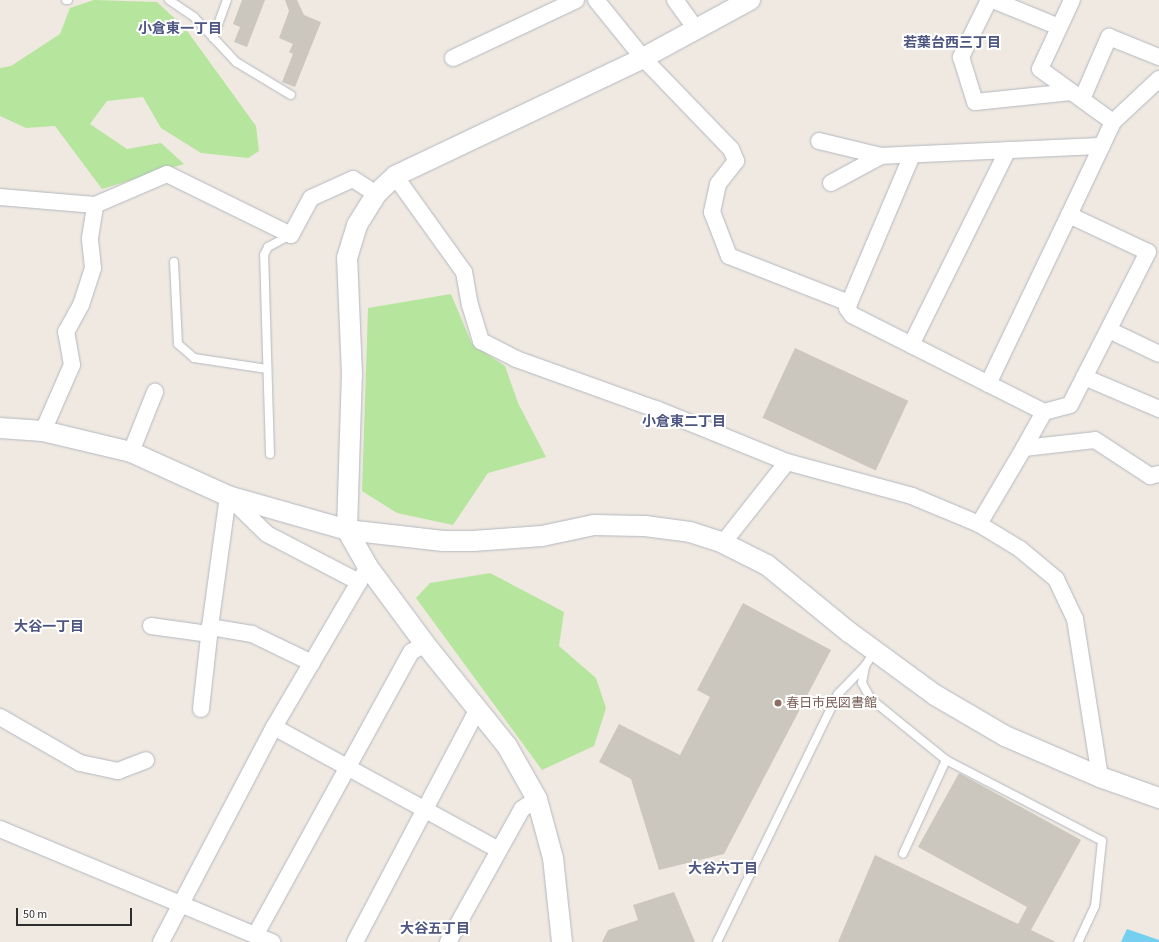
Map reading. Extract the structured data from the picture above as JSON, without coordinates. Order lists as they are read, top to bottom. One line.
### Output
{"districts":["小倉東一丁目","若葉台西三丁目","小倉東二丁目","大谷一丁目","大谷六丁目","大谷五丁目"],"places":["春日市民図書館"],"scale_bar":"50 m"}
